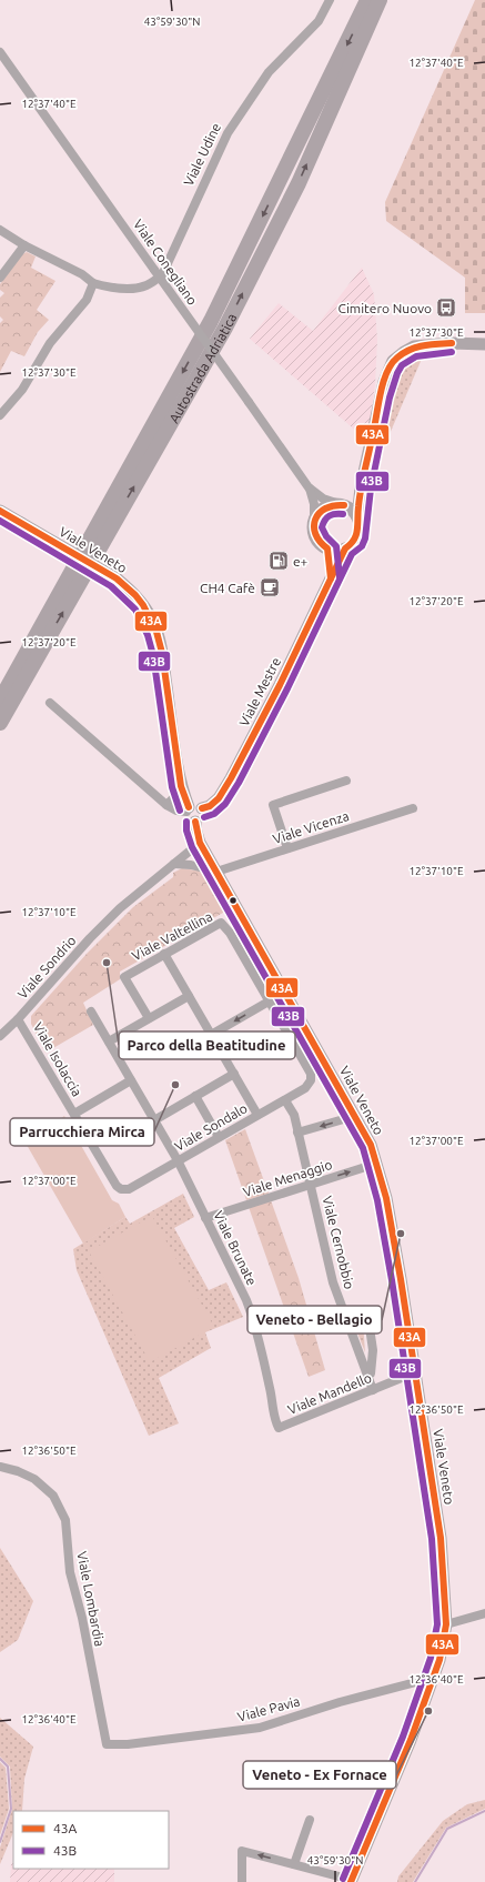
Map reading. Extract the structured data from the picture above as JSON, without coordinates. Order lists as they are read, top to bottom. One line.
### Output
{"streets":{"highway":["Autostrada Adriatica"],"main road":["Viale Veneto","Viale Mestre"],"street":["Viale Udine","Viale Conegliano","Viale Vicenza","Viale Valtellina","Viale Sondrio","Viale Isolaccia","Viale Sondalo","Viale Menaggio","Viale Cernobbio","Viale Brunate","Viale Mandello","Viale Lombardia","Viale Pavia"]},"crossings":[["Viale Conegliano","Viale Mestre"],["Viale Veneto","Viale Mestre"],["Viale Veneto","Viale Vicenza"],["Viale Veneto","Viale Sondrio"],["Viale Veneto","Viale Menaggio"],["Viale Veneto","Viale Mandello"],["Viale Veneto","Viale Pavia"],["Viale Valtellina","Viale Sondalo"],["Viale Sondrio","Viale Isolaccia"],["Viale Isolaccia","Viale Sondalo"],["Viale Isolaccia","Viale Brunate"],["Viale Sondalo","Viale Cernobbio"],["Viale Sondalo","Viale Brunate"],["Viale Menaggio","Viale Cernobbio"],["Viale Menaggio","Viale Brunate"],["Viale Cernobbio","Viale Mandello"],["Viale Brunate","Viale Mandello"],["Viale Lombardia","Viale Pavia"]],"places":{"bus stop":["Cimitero Nuovo"],"fuel station":["e+"],"cafe":["CH4 Cafè"],"other":["Parco della Beatitudine","Parrucchiera Mirca","Veneto - Bellagio","Veneto - Ex Fornace"]},"lines":["transit line 43A","transit line 43B"],"legend":["43A","43B"],"coordinates":["43°59'30\"N","12°37'40\"E","12°37'30\"E","12°37'20\"E","12°37'10\"E","12°37'00\"E","12°36'50\"E","12°36'40\"E"]}
